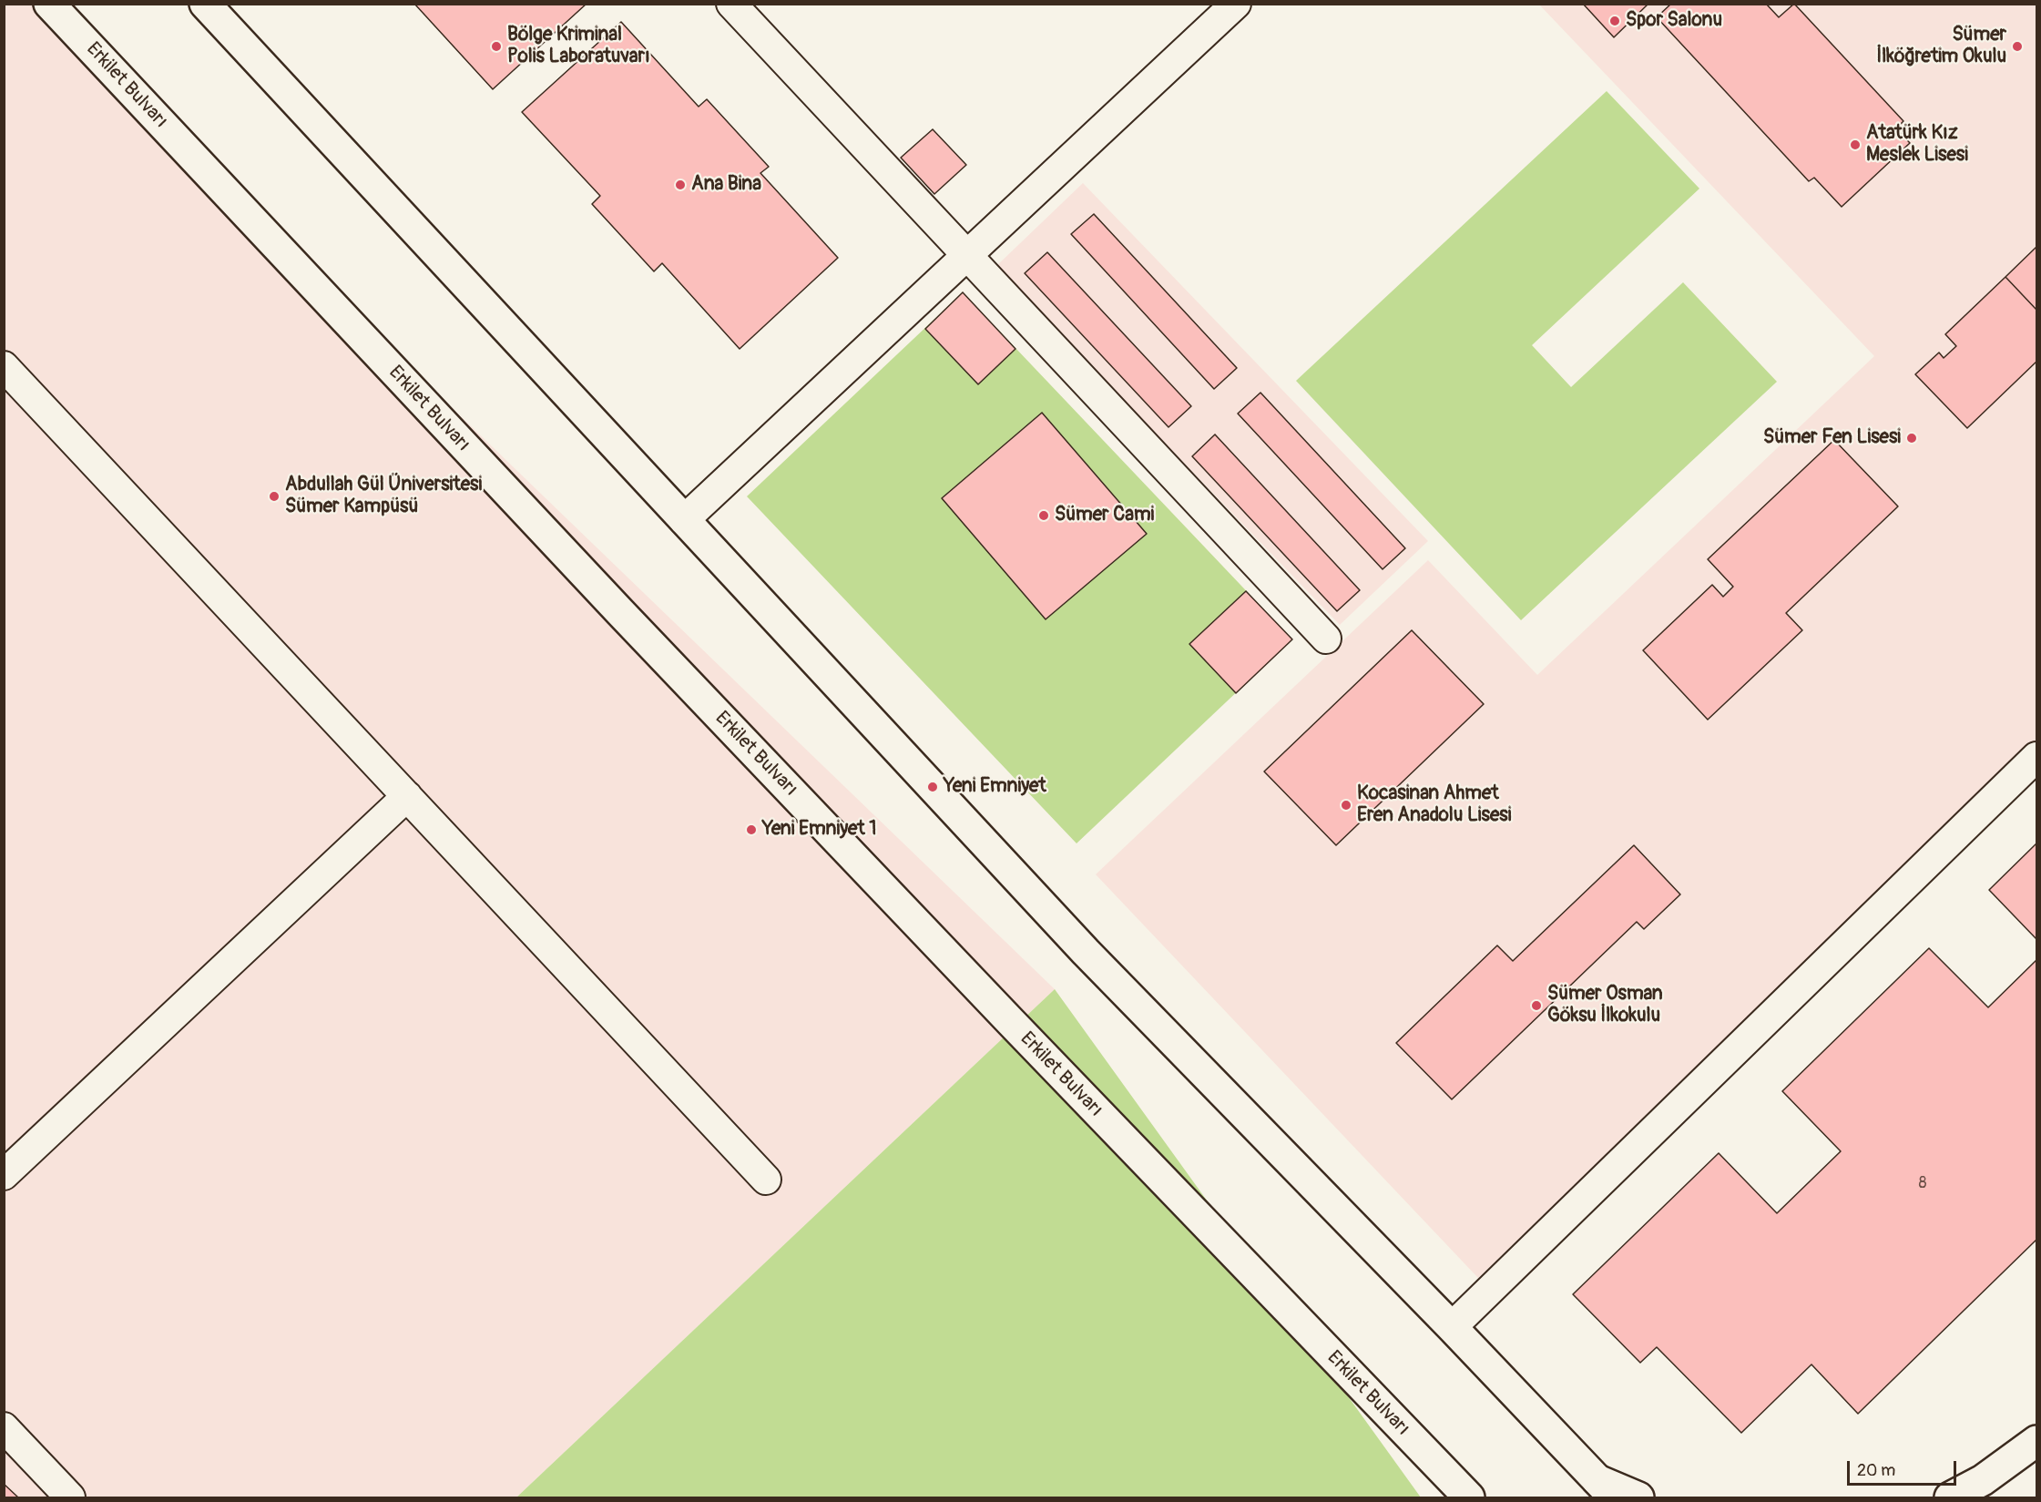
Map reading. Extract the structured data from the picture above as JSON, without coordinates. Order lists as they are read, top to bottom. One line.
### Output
{"streets":{"main road":["Erkilet Bulvarı"]},"places":["Spor Salonu","Bölge Kriminal Polis Laboratuvarı","Sümer İlköğretim Okulu","Atatürk Kız Meslek Lisesi","Ana Bina","Sümer Fen Lisesi","Abdullah Gül Üniversitesi Sümer Kampüsü","Sümer Cami","Yeni Emniyet","Kocasinan Ahmet Eren Anadolu Lisesi","Yeni Emniyet 1","Sümer Osman Göksu İlkokulu"],"house_numbers":["8"],"scale_bar":"20 m"}
